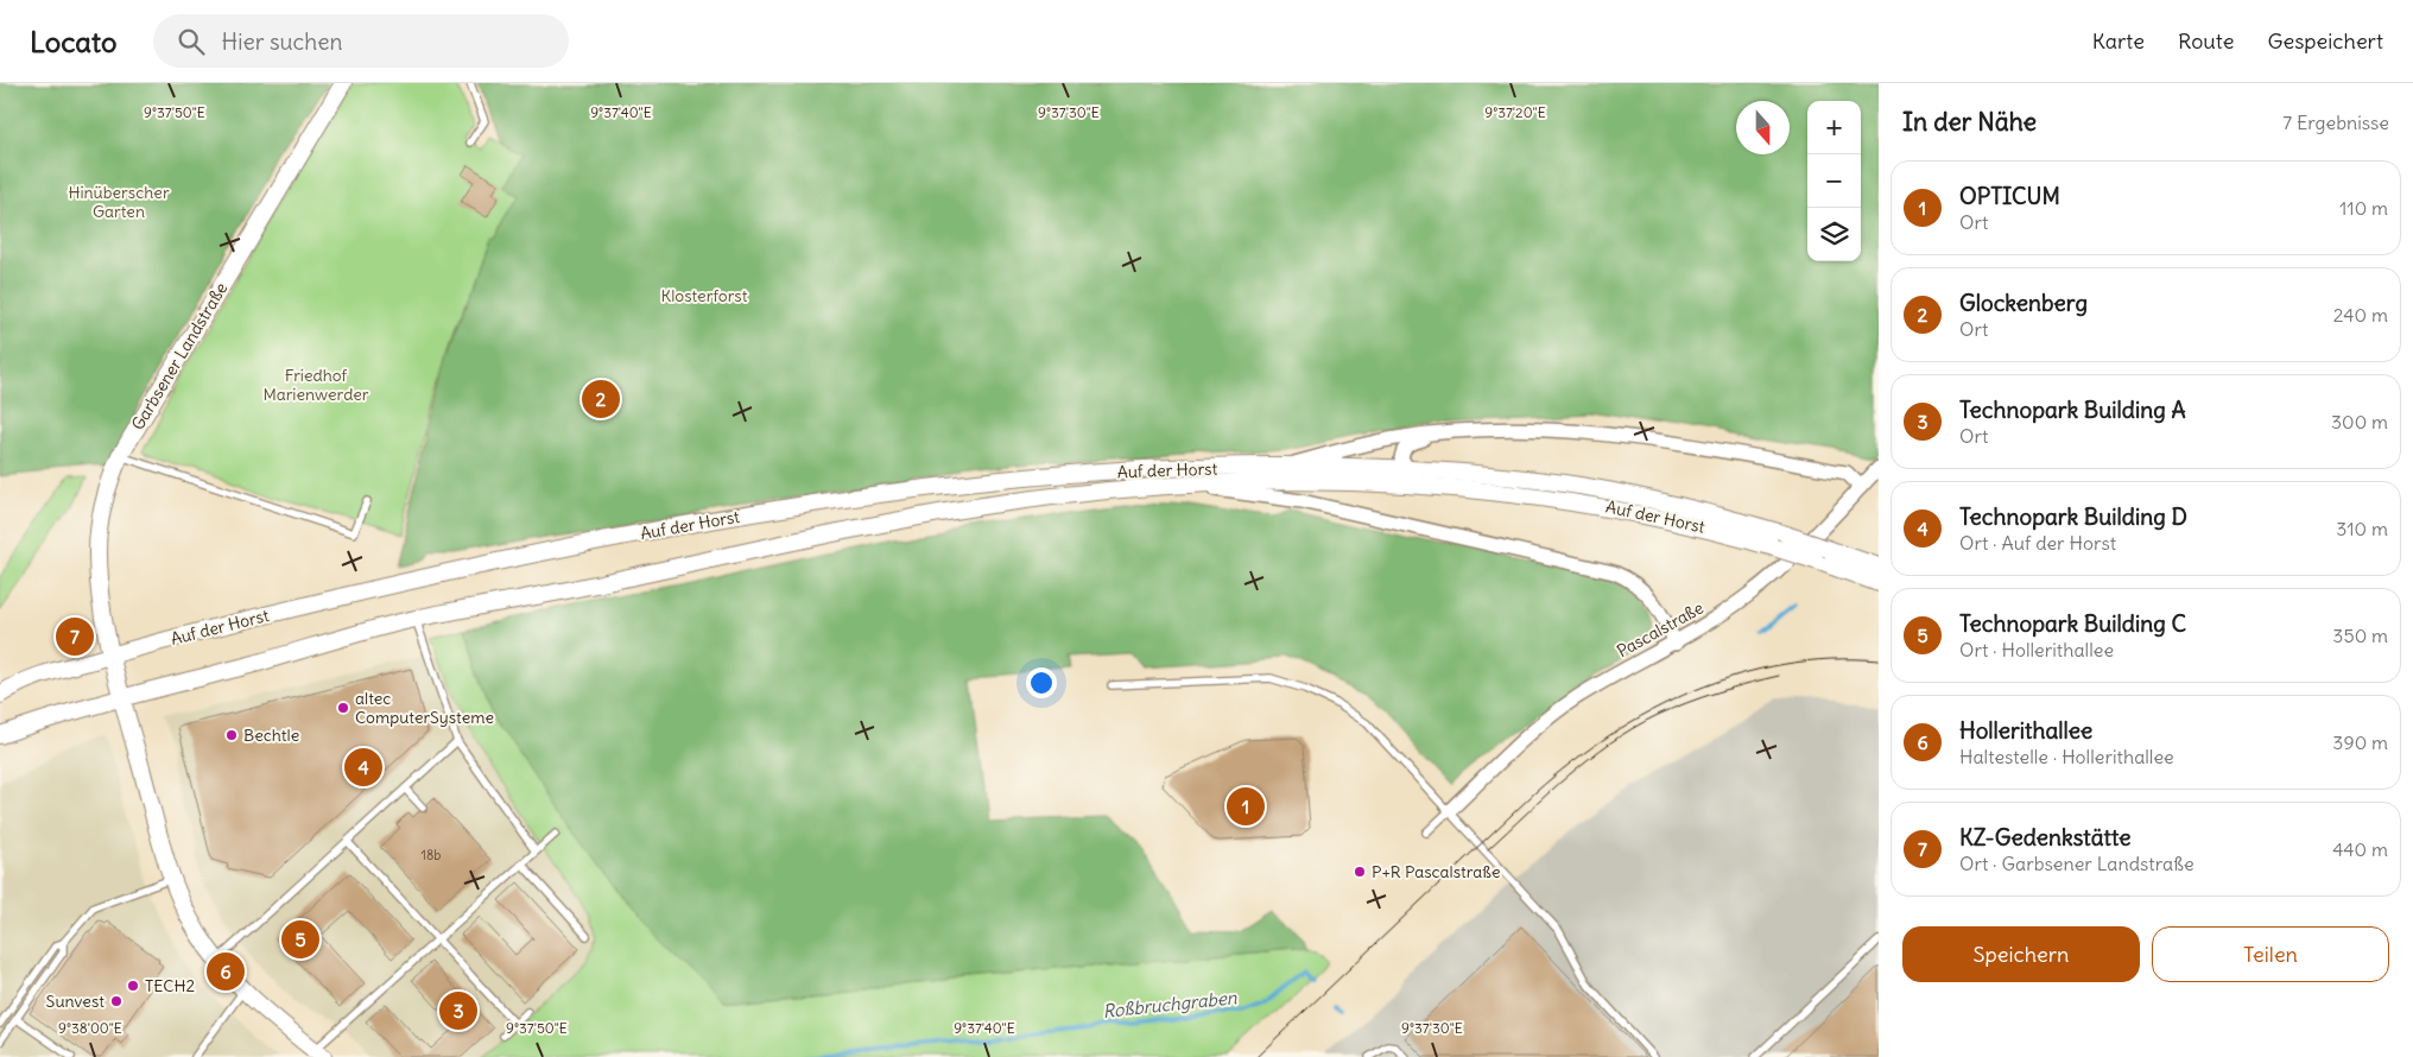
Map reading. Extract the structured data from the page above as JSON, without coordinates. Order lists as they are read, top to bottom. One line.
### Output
{"streets":{"street":["Garbsener Landstraße","Auf der Horst","Pascalstraße"]},"crossings":[["Garbsener Landstraße","Auf der Horst"],["Auf der Horst","Pascalstraße"]],"water":["Roßbruchgraben"],"parks":["Hinüberscher Garten","Klosterforst","Friedhof Marienwerder"],"places":["altec ComputerSysteme","Bechtle","P+R Pascalstraße","TECH2","Sunvest"],"house_numbers":["18b"],"north":"bottom","page":{"header":"Locato","search":"Hier suchen","nav":["Karte","Route","Gespeichert"],"heading":["In der Nähe","7 Ergebnisse"],"map_buttons":["+","−"],"list":[{"mark":"1","name":"OPTICUM","note":"Ort","value":"110 m"},{"mark":"2","name":"Glockenberg","note":"Ort","value":"240 m"},{"mark":"3","name":"Technopark Building A","note":"Ort","value":"300 m"},{"mark":"4","name":"Technopark Building D","note":"Ort · Auf der Horst","value":"310 m"},{"mark":"5","name":"Technopark Building C","note":"Ort · Hollerithallee","value":"350 m"},{"mark":"6","name":"Hollerithallee","note":"Haltestelle · Hollerithallee","value":"390 m"},{"mark":"7","name":"KZ-Gedenkstätte","note":"Ort · Garbsener Landstraße","value":"440 m"}],"pins":["2","7","4","1","5","6","3"],"buttons":["Speichern","Teilen"]},"coordinates":["9°37'30\"E","9°37'50\"E","9°37'40\"E","9°37'20\"E","9°38'00\"E"]}
